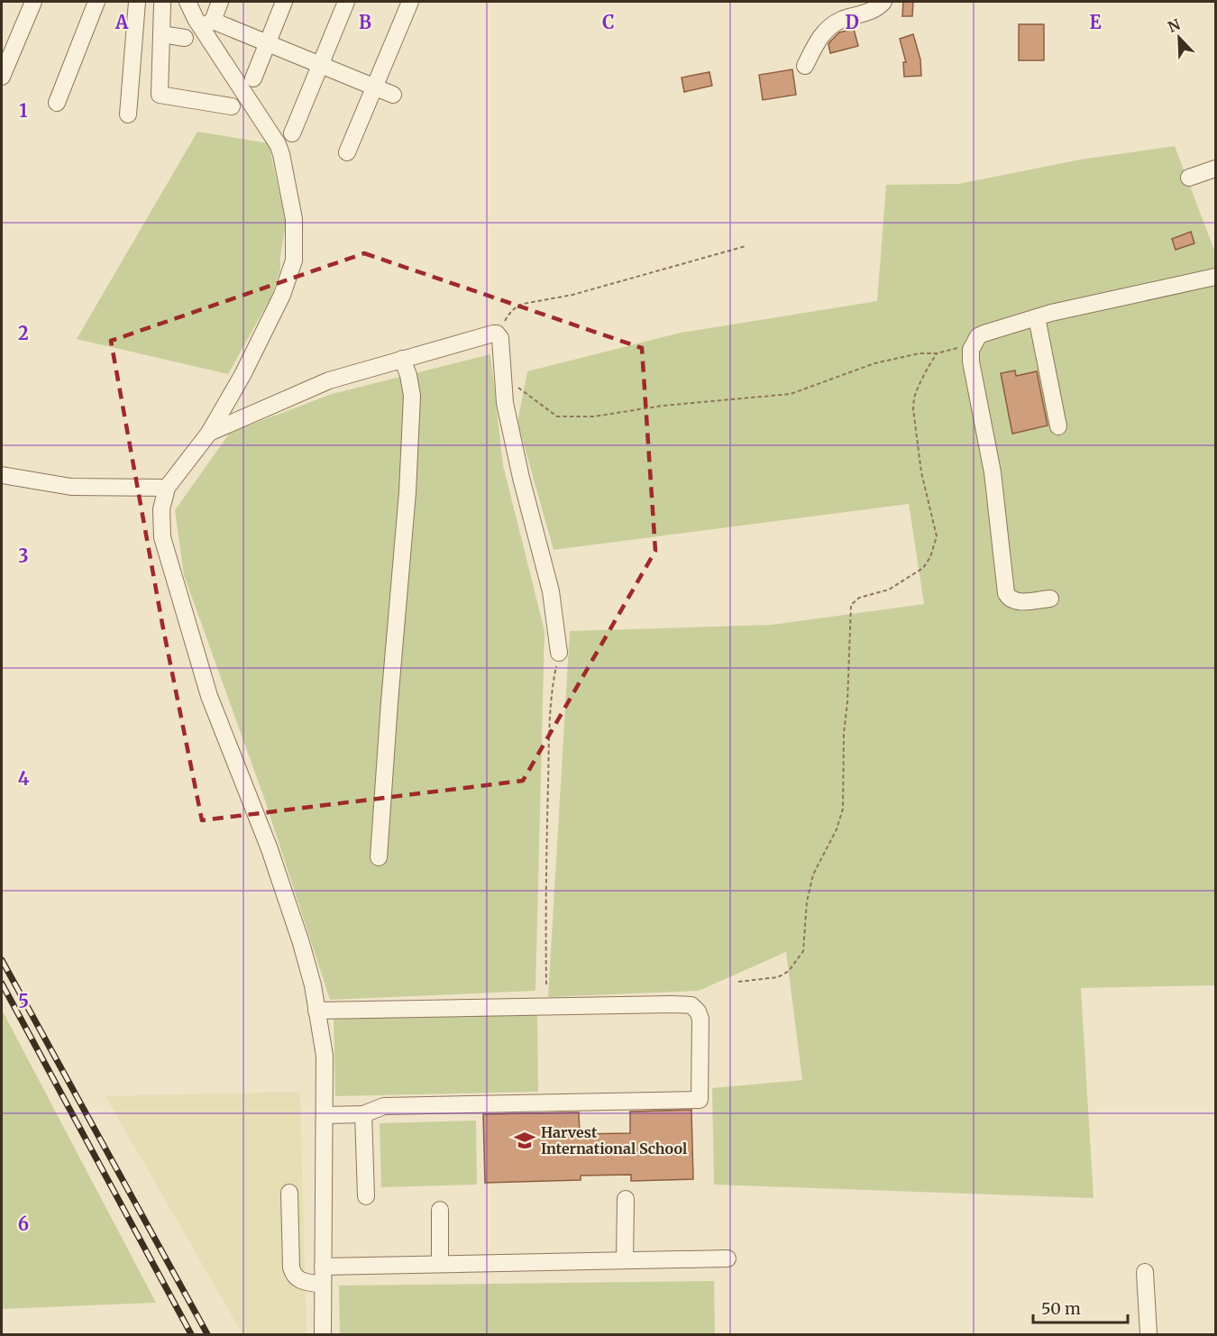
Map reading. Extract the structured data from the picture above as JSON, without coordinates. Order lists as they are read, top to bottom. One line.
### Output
{"places":{"school or university":["Harvest International School"]},"scale_bar":"50 m","north":"top left","grid":{"columns":["A","B","C","D","E"],"rows":["1","2","3","4","5","6"]}}
